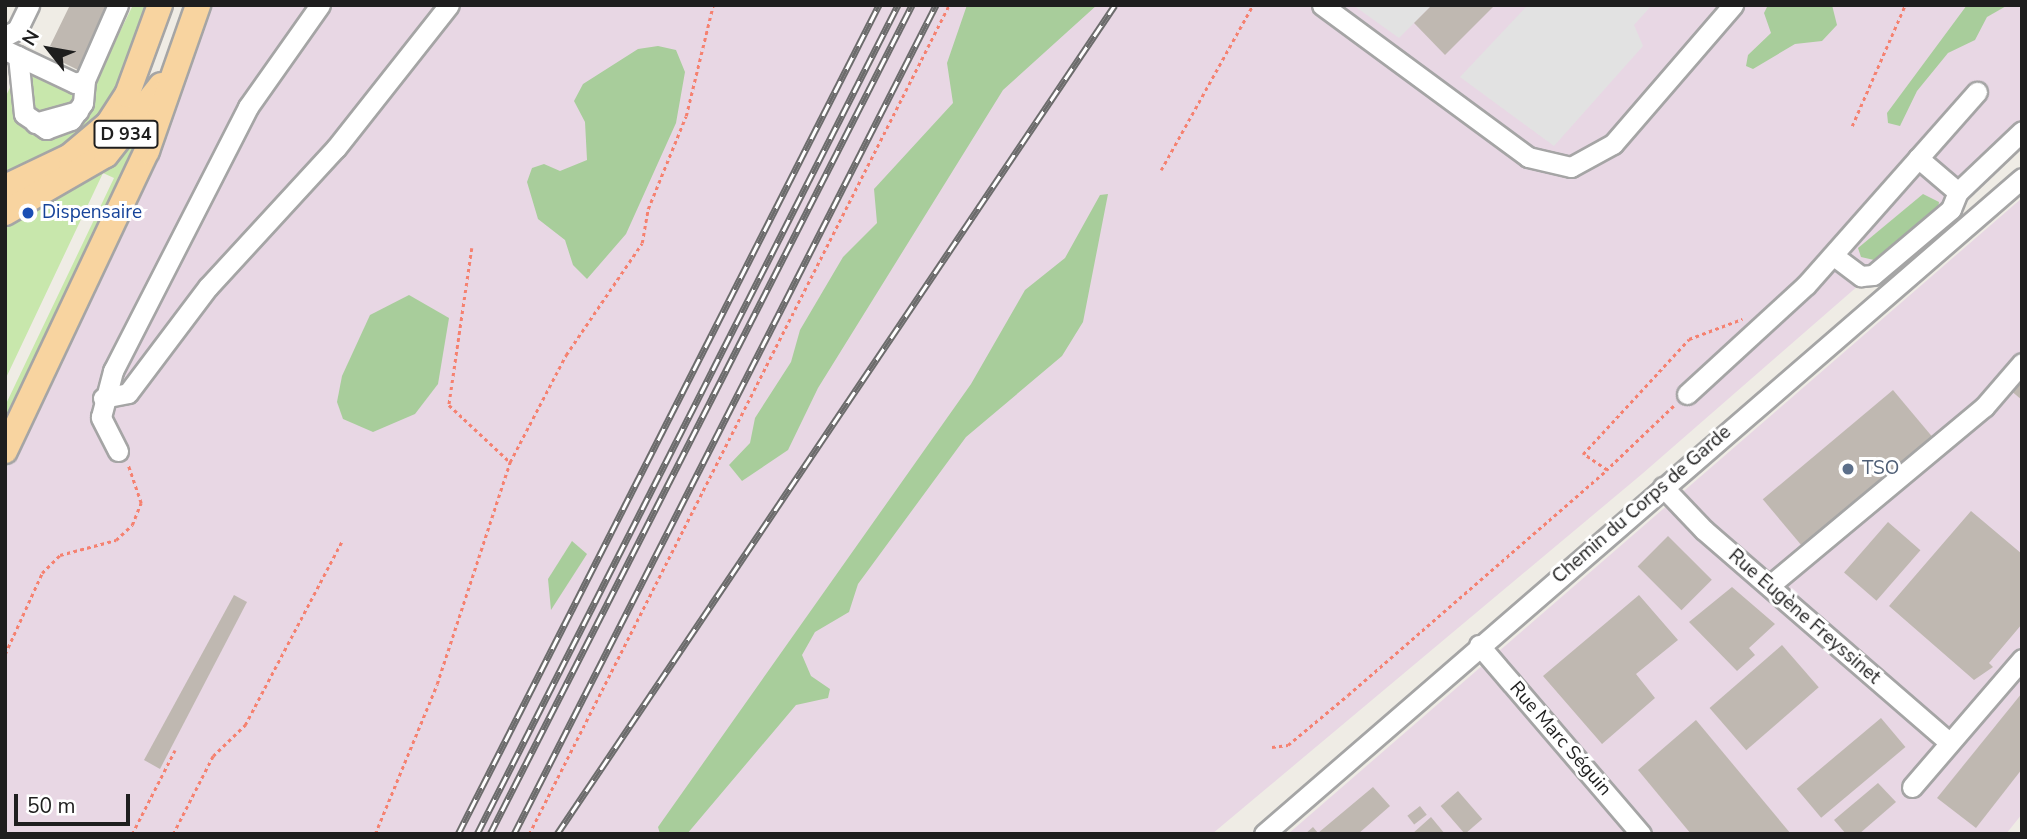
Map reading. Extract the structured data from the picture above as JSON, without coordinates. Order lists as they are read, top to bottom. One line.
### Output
{"streets":{"main road":["D 934"],"street":["Chemin du Corps de Garde","Rue Eugène Freyssinet","Rue Marc Séguin"]},"crossings":[["Chemin du Corps de Garde","Rue Eugène Freyssinet"],["Chemin du Corps de Garde","Rue Marc Séguin"]],"places":["Dispensaire","TSO"],"scale_bar":"50 m","north":"top left"}
